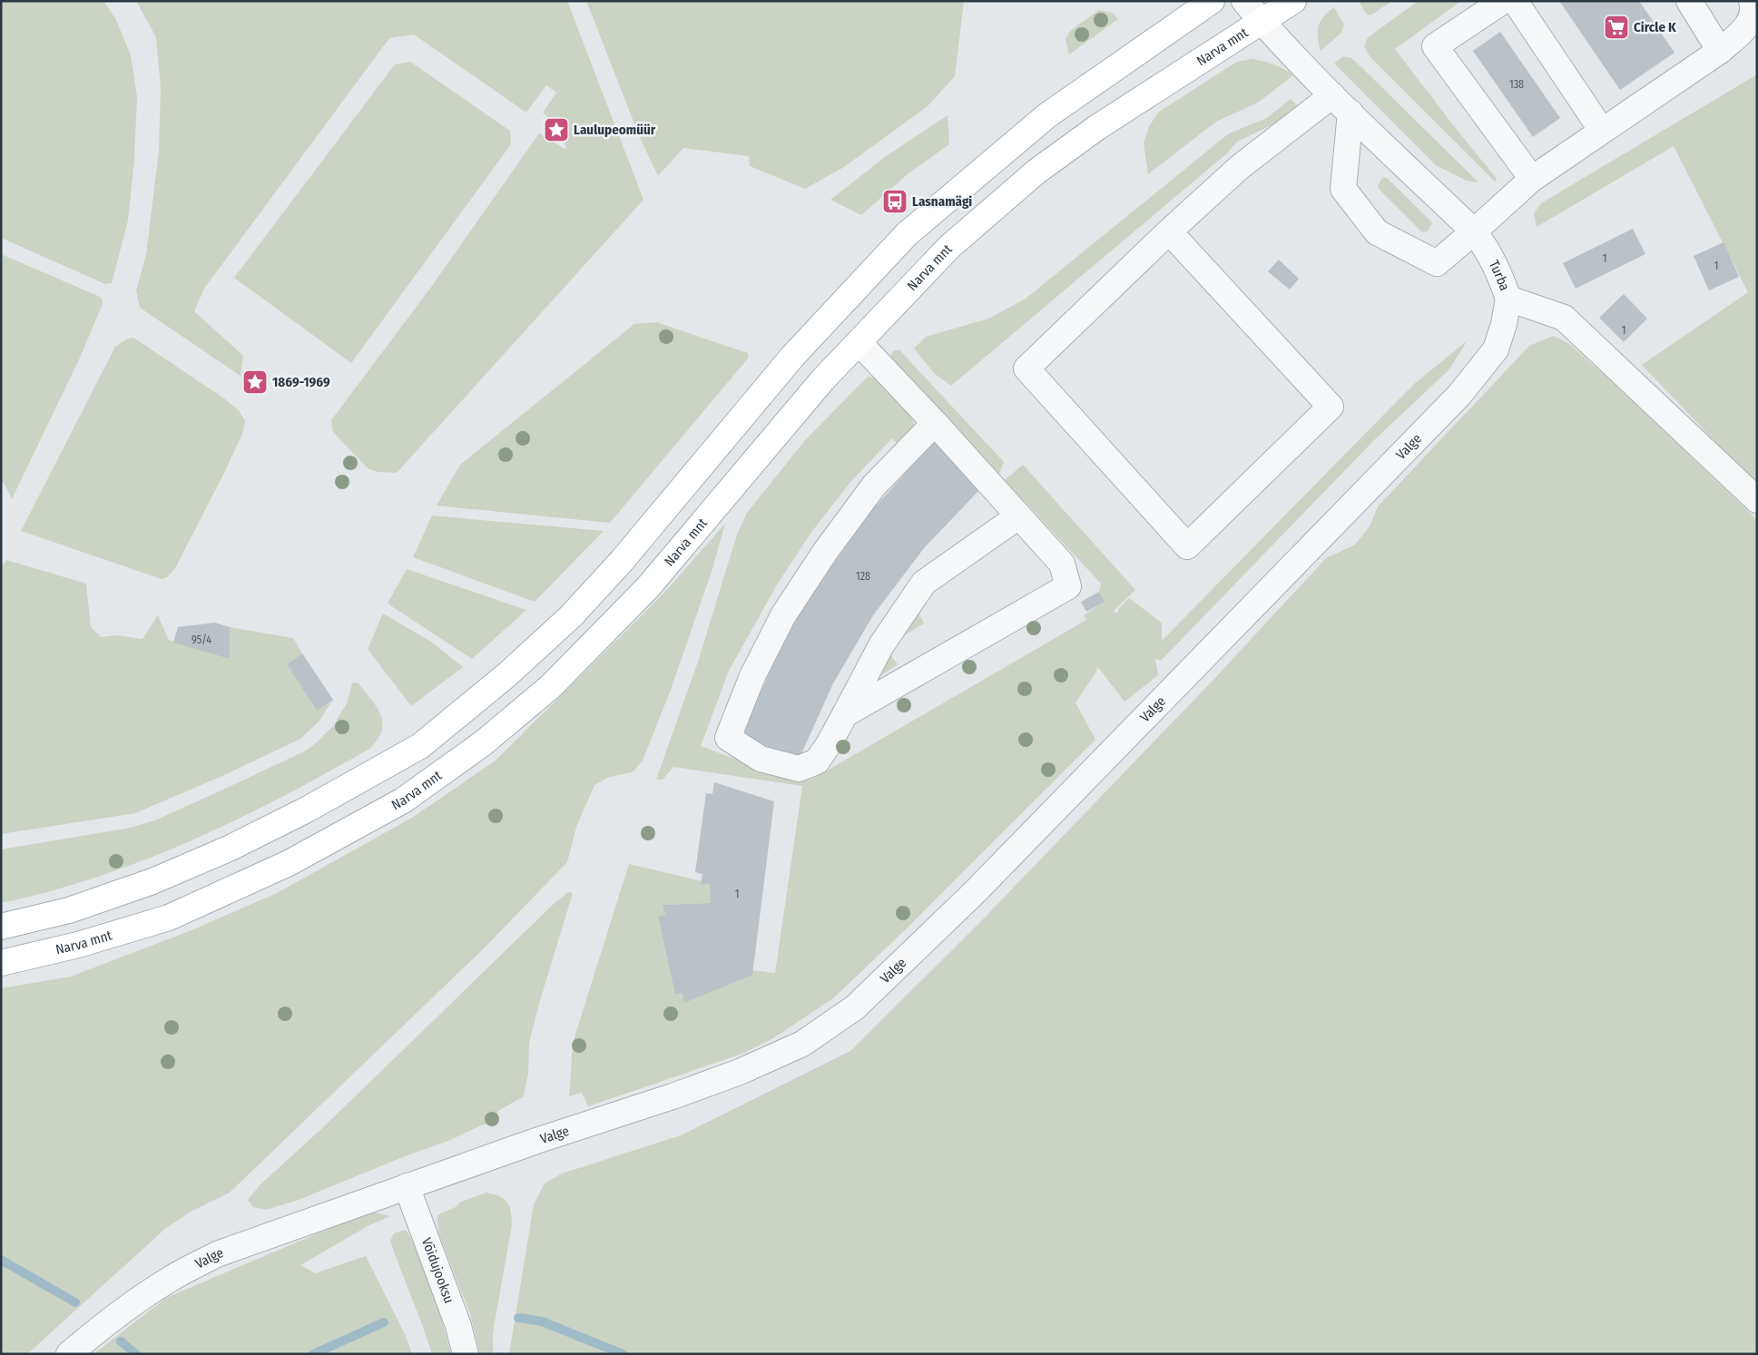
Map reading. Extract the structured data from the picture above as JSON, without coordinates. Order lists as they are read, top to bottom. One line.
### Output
{"streets":{"main road":["Narva mnt"],"street":["Turba","Valge","Võidujooksu"]},"crossings":[["Narva mnt","Turba"],["Turba","Valge"],["Valge","Võidujooksu"]],"places":{"supermarket":["Circle K"],"place":["Laulupeomüür","1869-1969"],"bus stop":["Lasnamägi"]},"house_numbers":["138","1","1","1","128","95/4","1"]}
